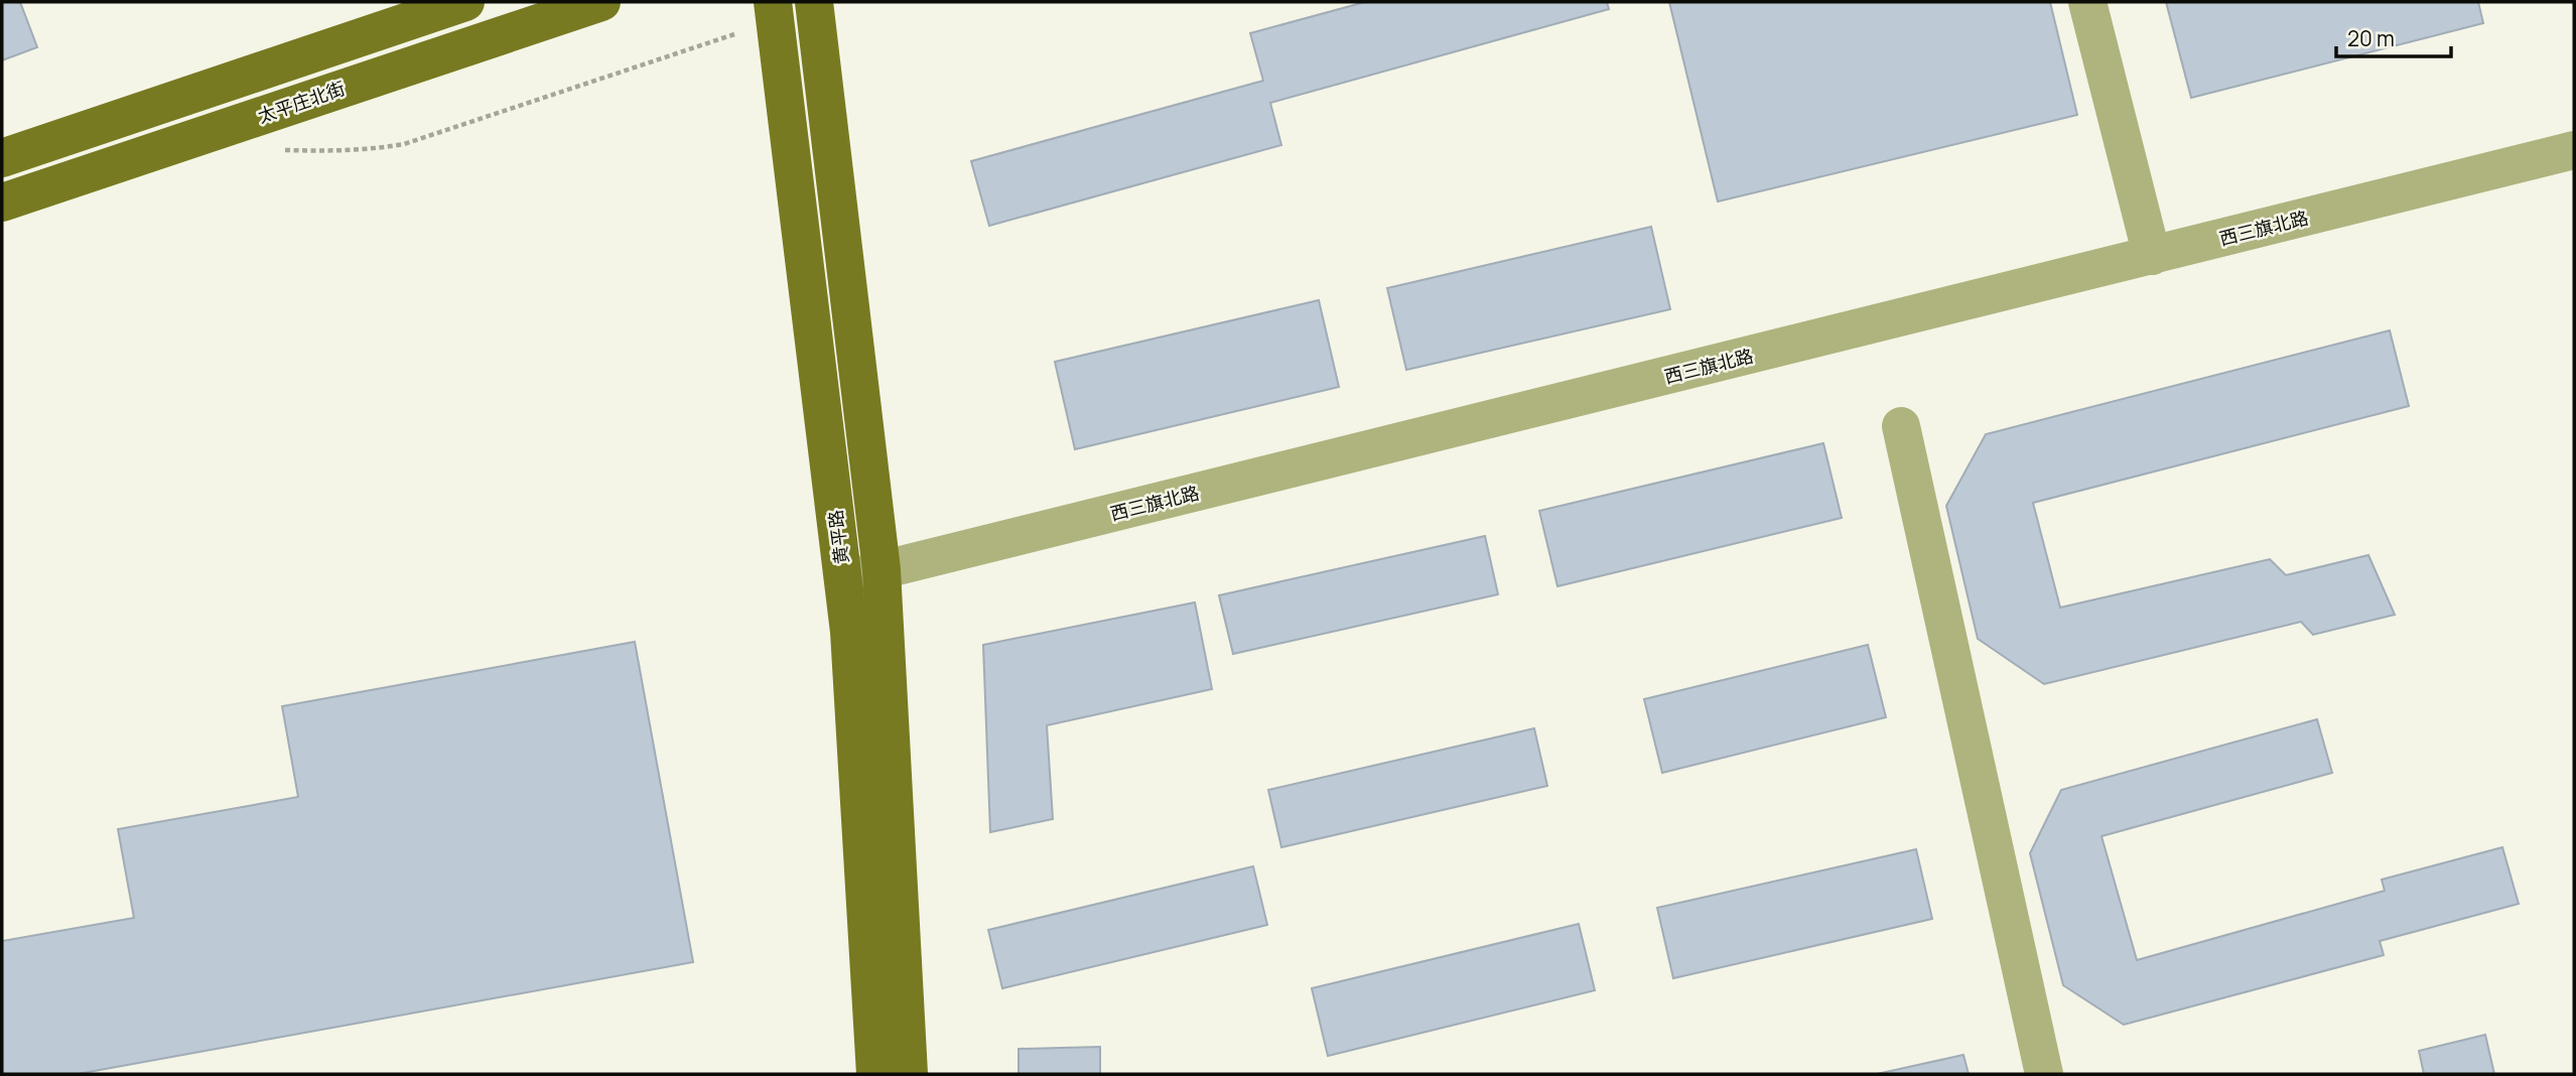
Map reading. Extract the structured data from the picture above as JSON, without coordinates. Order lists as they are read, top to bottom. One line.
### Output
{"streets":{"main road":["太平庄北街","黄平路"],"street":["西三旗北路"]},"crossings":[["西三旗北路","黄平路"]],"scale_bar":"20 m"}
